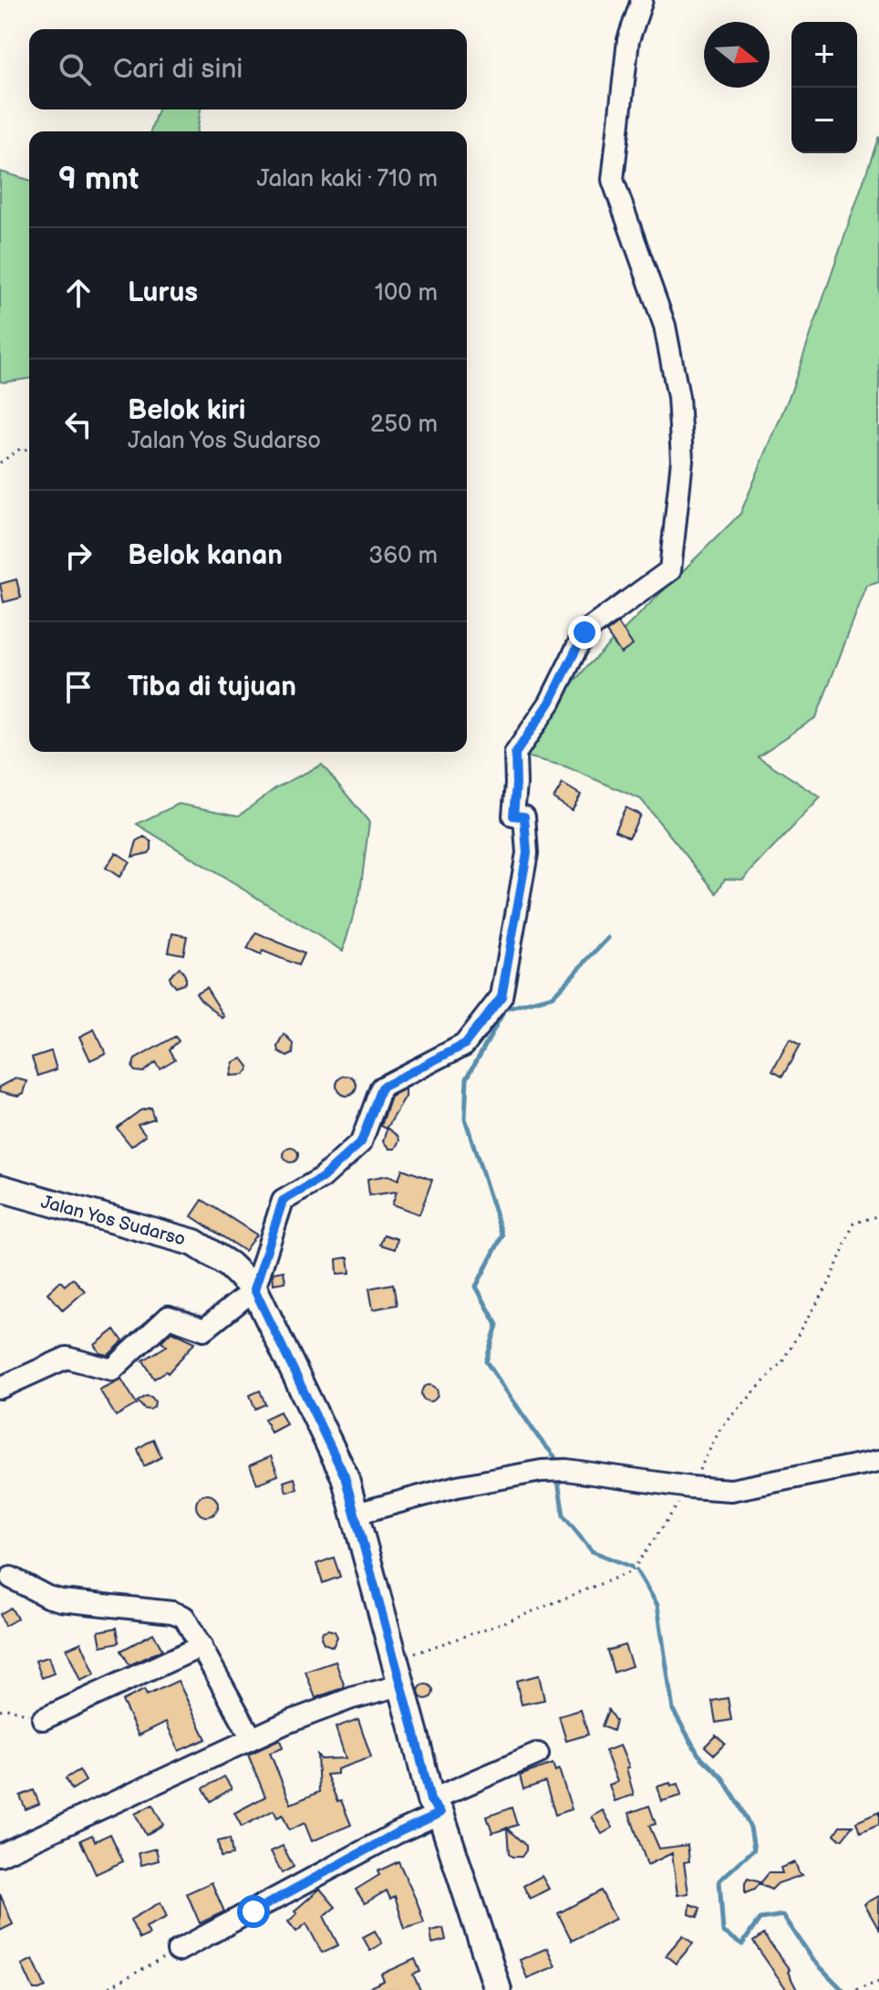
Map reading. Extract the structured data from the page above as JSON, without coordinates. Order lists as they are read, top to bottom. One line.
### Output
{"streets":{"main road":["Jalan Yos Sudarso"]},"north":"right","page":{"map_buttons":["+","−"],"search":"Cari di sini","heading":["9 mnt","Jalan kaki · 710 m"],"list":[["Lurus","100 m"],["Belok kiri","Jalan Yos Sudarso","250 m"],["Belok kanan","360 m"],"Tiba di tujuan"]}}
